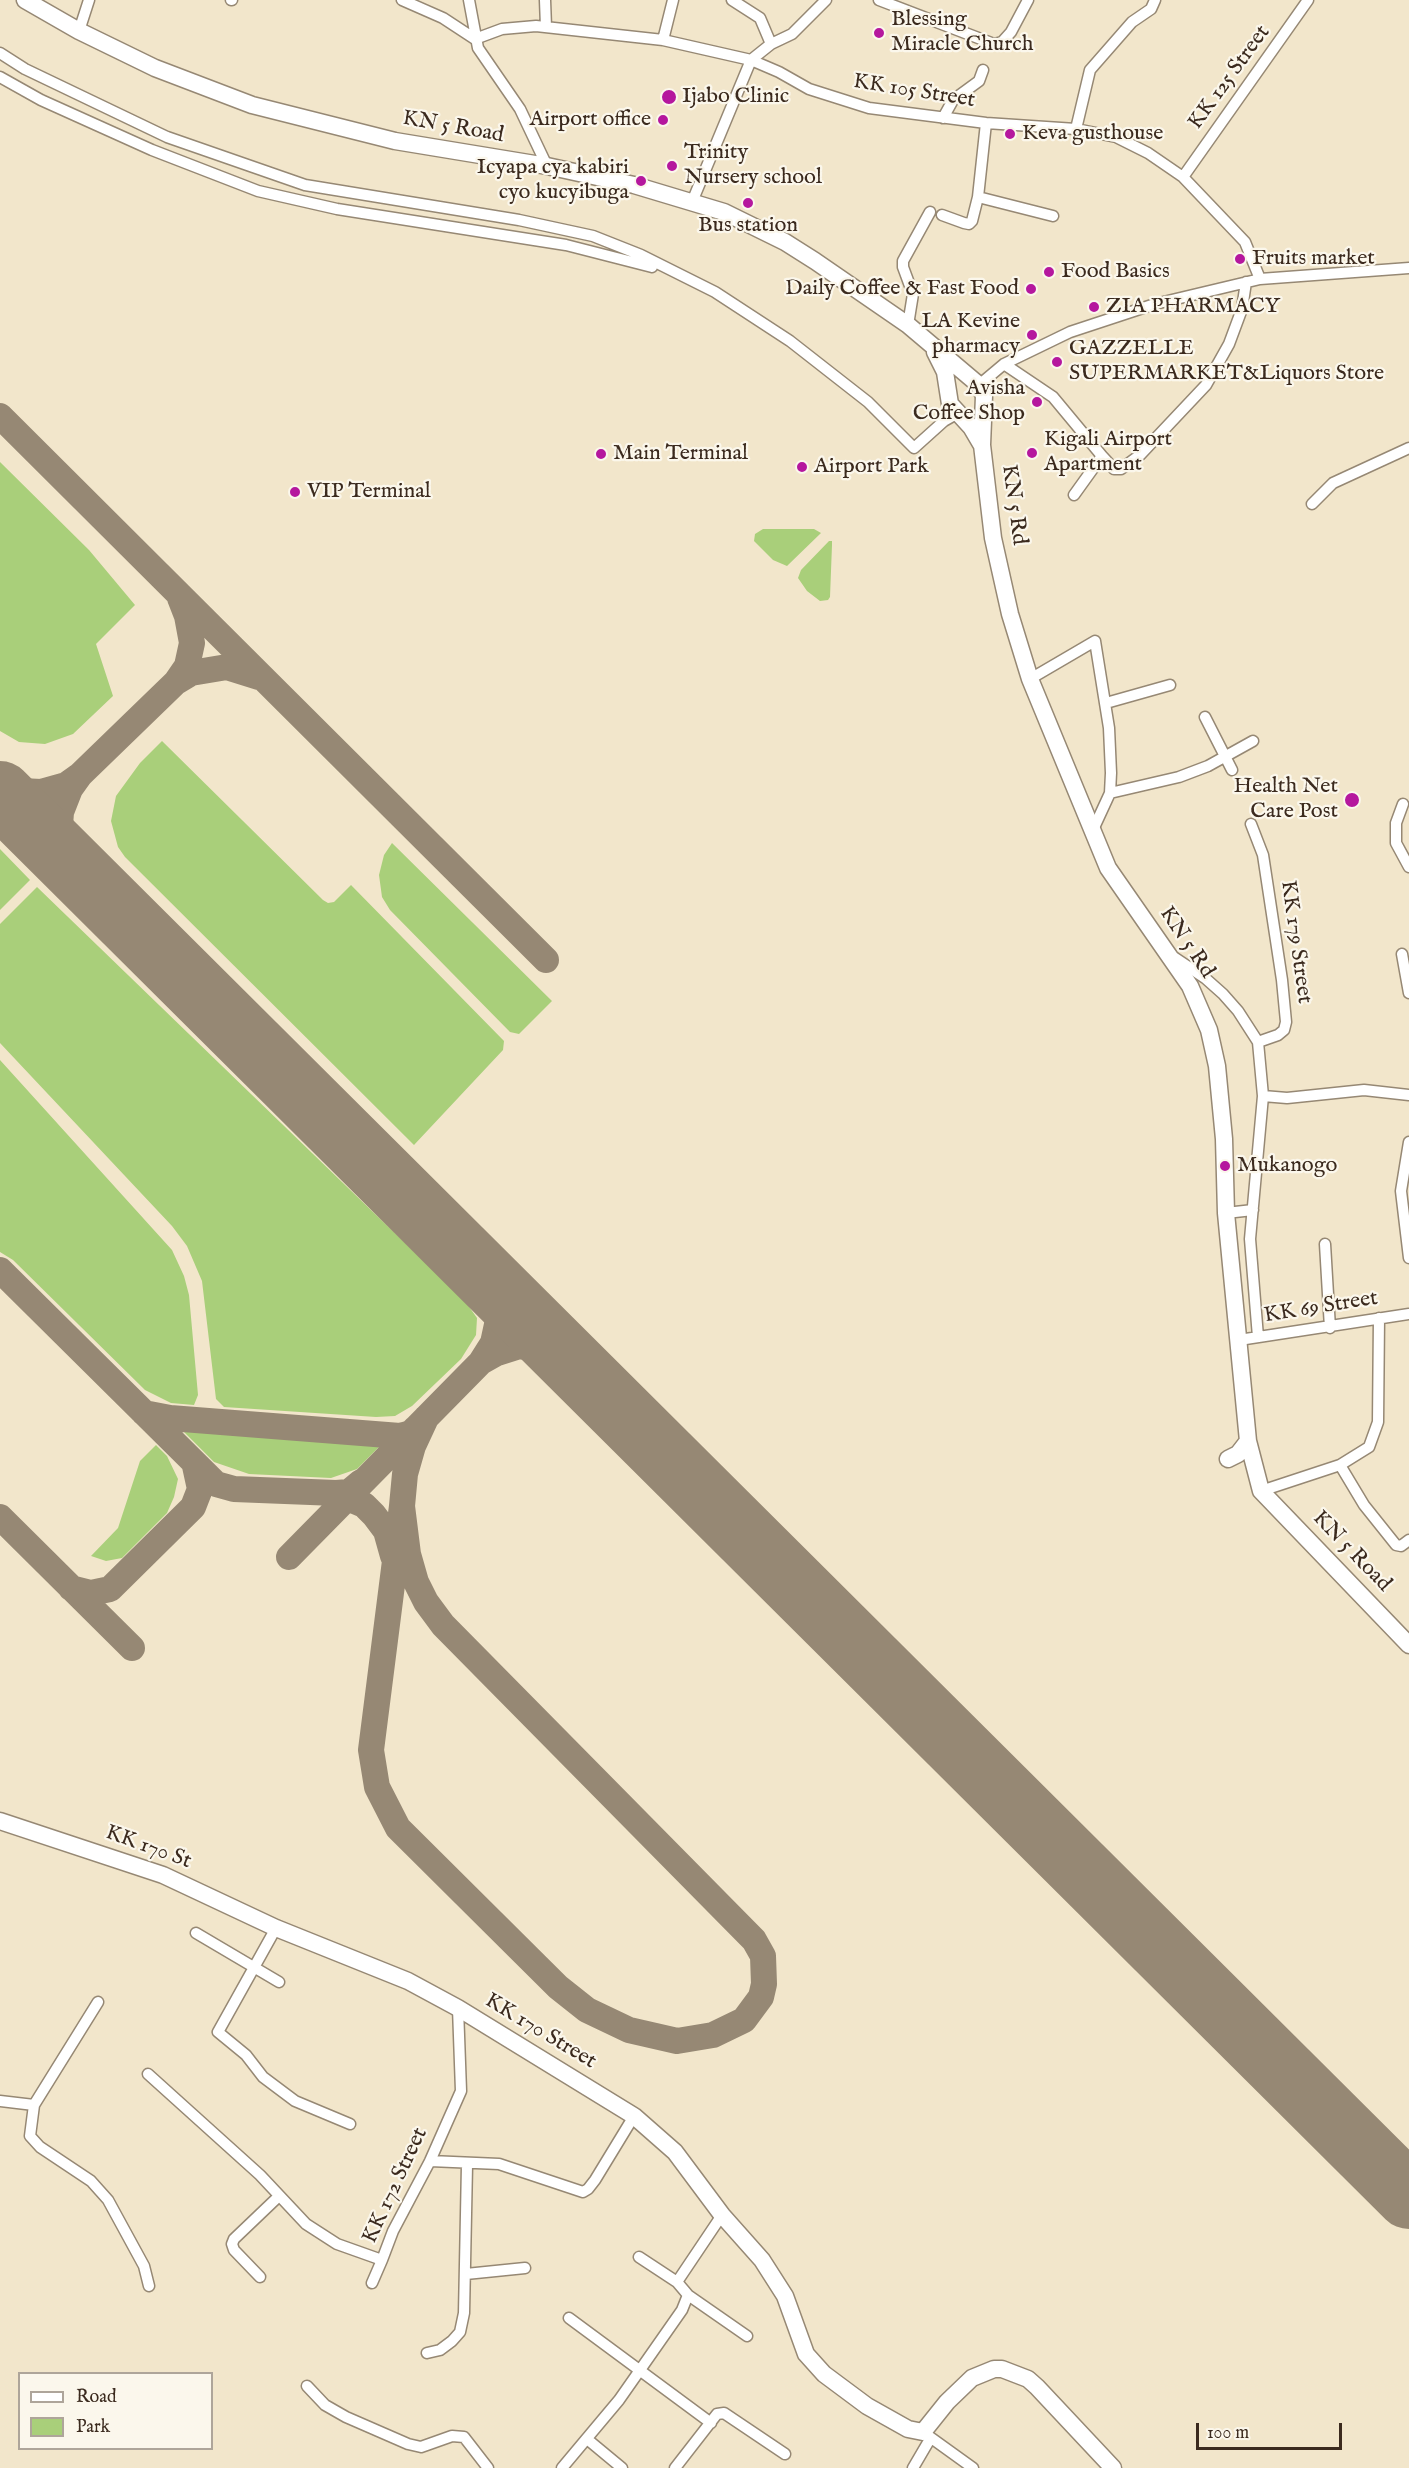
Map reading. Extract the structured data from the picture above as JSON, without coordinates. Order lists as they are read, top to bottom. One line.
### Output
{"streets":{"main road":["KN 5 Road","KN 5 Rd","KK 170 St","KK 170 Street"],"street":["KK 125 Street","KK 105 Street","KK 179 Street","KK 69 Street","KK 172 Street"]},"crossings":[["KK 125 Street","KK 105 Street"],["KN 5 Road","KN 5 Rd"],["KN 5 Rd","KK 69 Street"],["KK 170 St","KK 170 Street"],["KK 170 Street","KK 172 Street"]],"places":["Blessing Miracle Church","Ijabo Clinic","Airport office","Keva gusthouse","Trinity Nursery school","Icyapa cya kabiri cyo kucyibuga","Bus station","Fruits market","Food Basics","Daily Coffee & Fast Food","ZIA PHARMACY","LA Kevine pharmacy","GAZZELLE SUPERMARKET&Liquors Store","Avisha Coffee Shop","Kigali Airport Apartment","Main Terminal","Airport Park","VIP Terminal","Health Net Care Post","Mukanogo"],"legend":["Road","Park"],"scale_bar":"100 m"}
